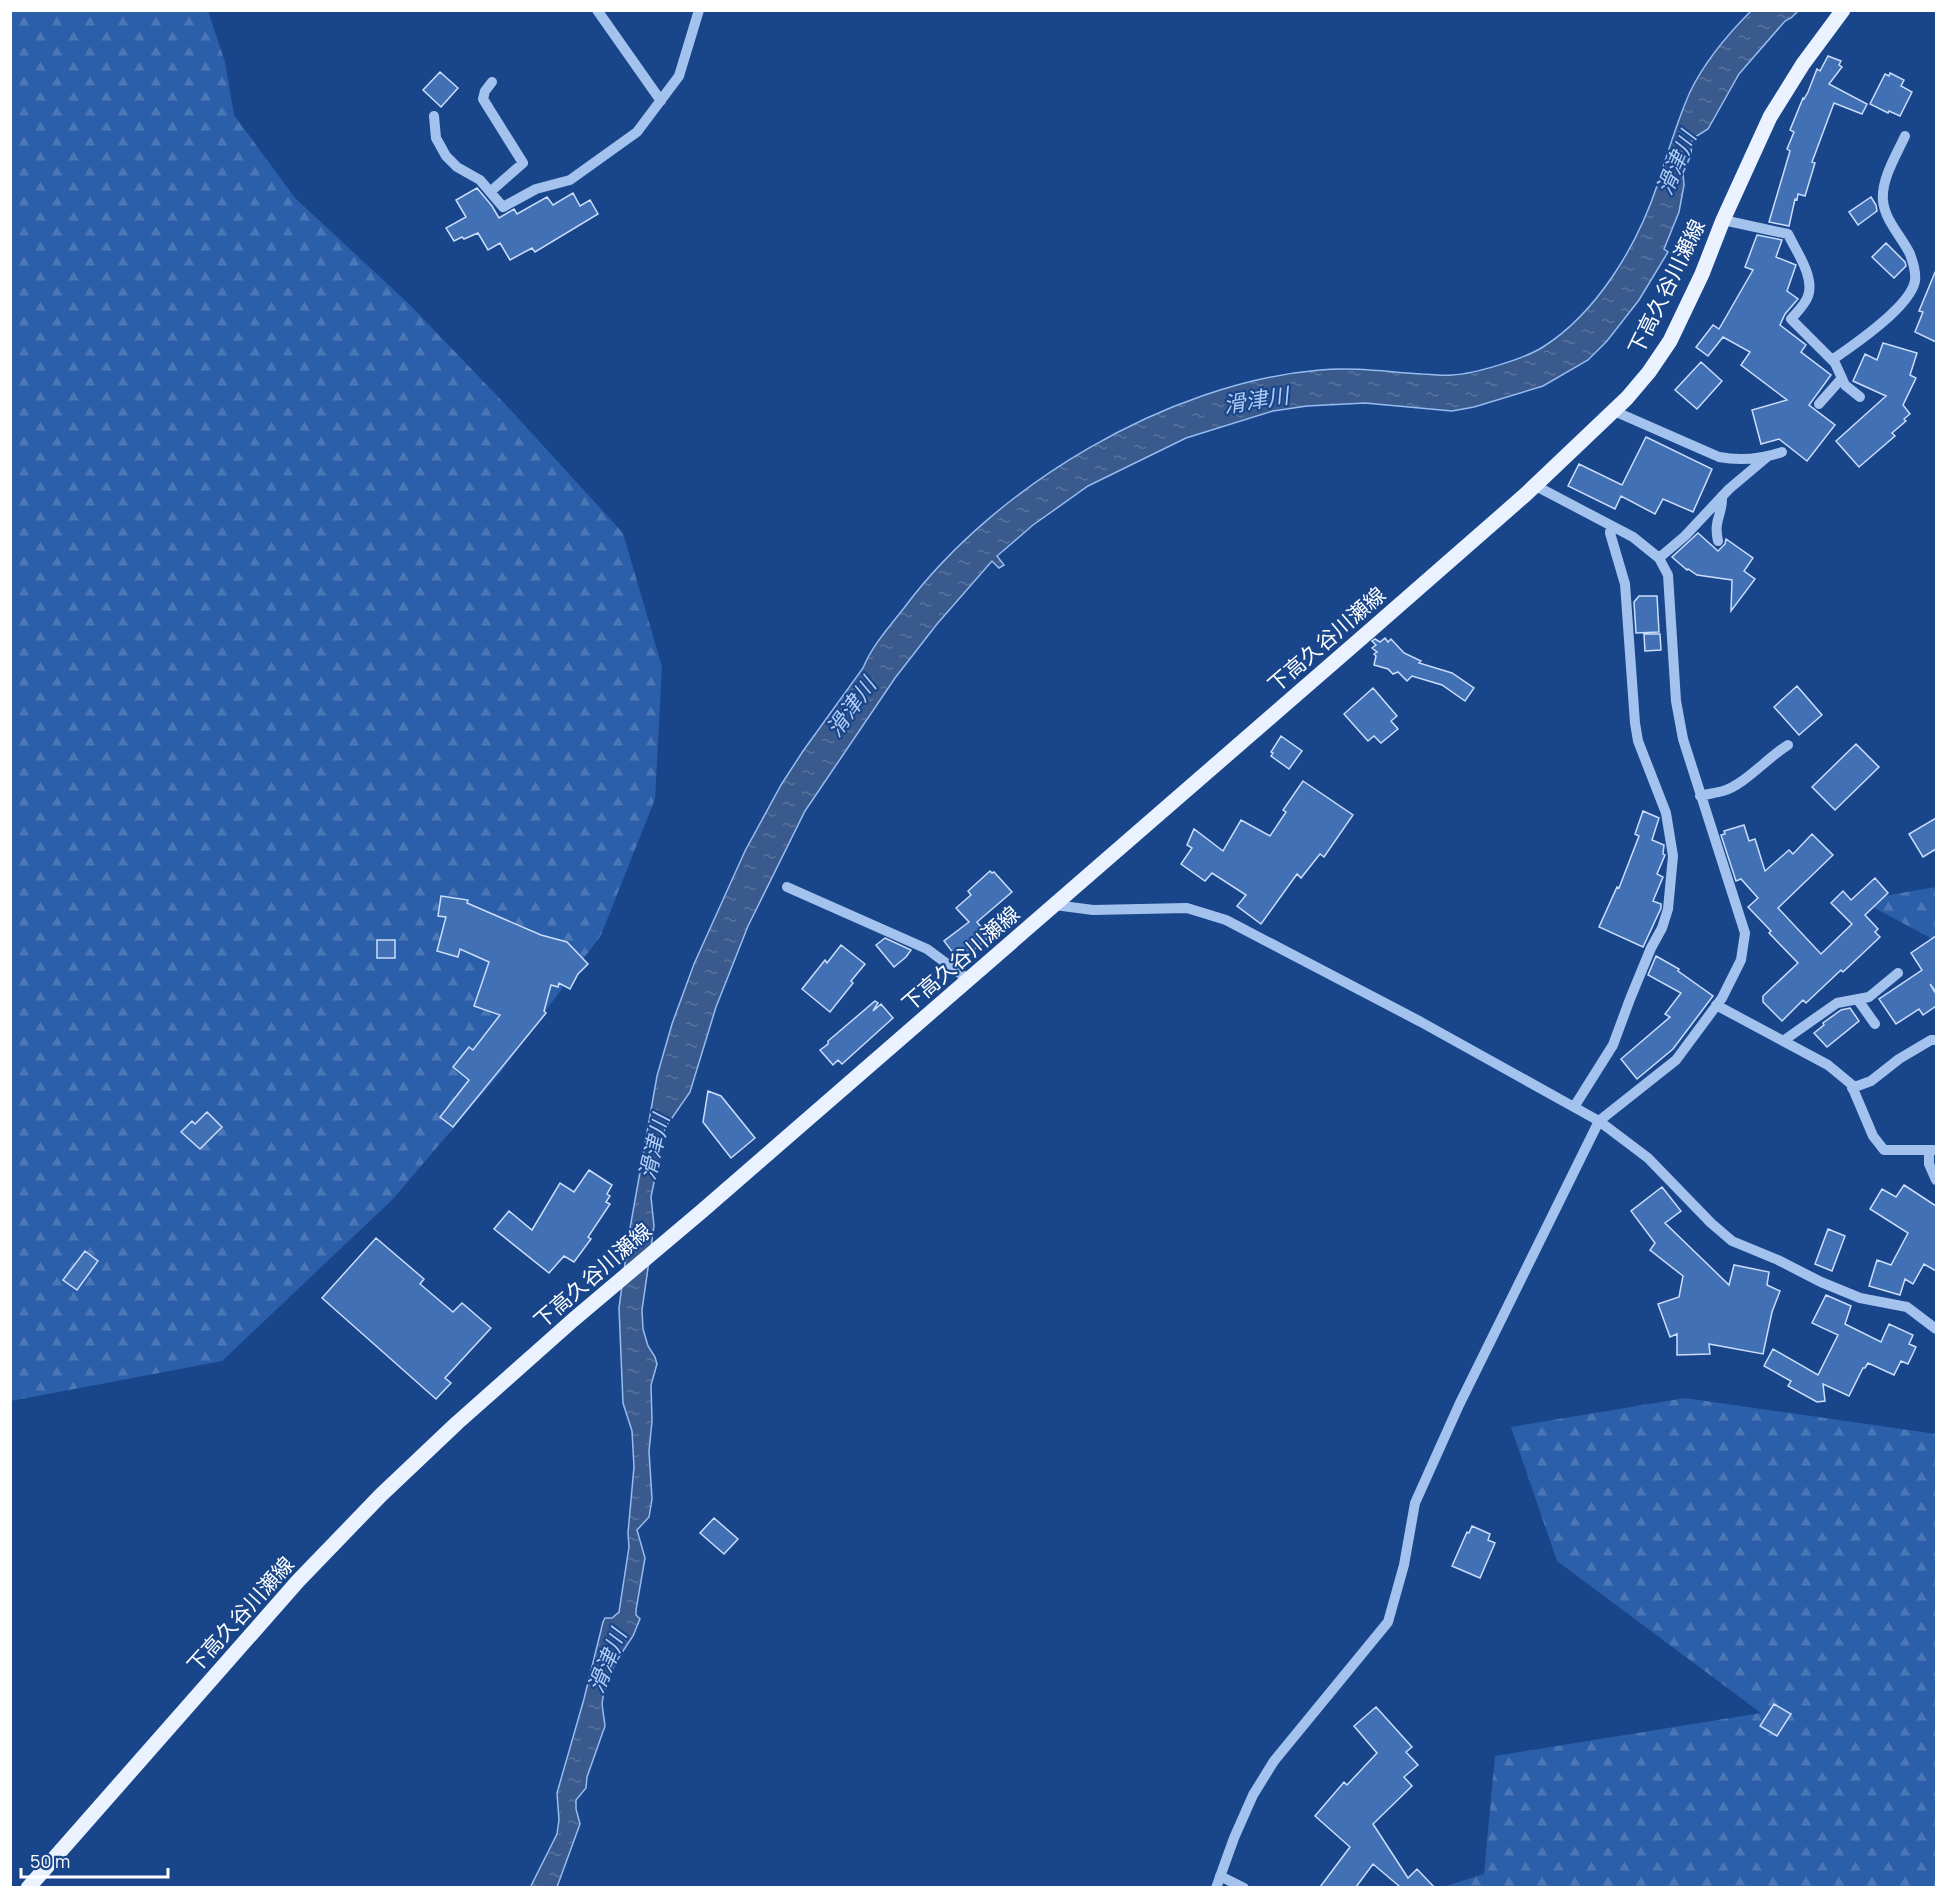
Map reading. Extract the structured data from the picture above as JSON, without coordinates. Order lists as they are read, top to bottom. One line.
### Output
{"streets":{"main road":["下高久谷川瀬線"]},"water":["滑津川"],"scale_bar":"50 m"}
